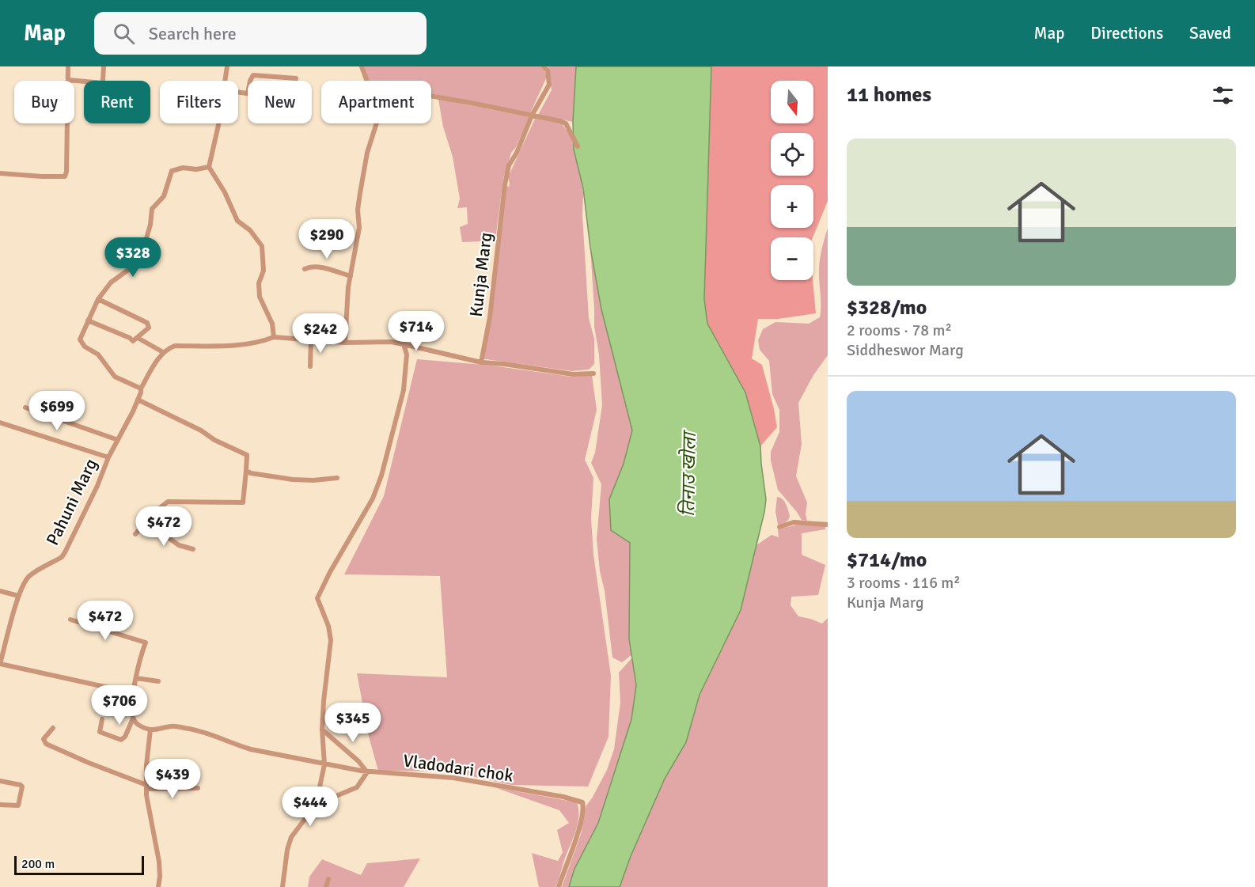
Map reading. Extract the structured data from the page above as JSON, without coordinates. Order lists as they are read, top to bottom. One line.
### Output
{"streets":{"street":["Kunja Marg","Pahuni Marg","Vladodari chok"]},"water":["तिनाउ खोला"],"scale_bar":"200 m","north":"bottom","page":{"header":"Map","search":"Search here","nav":["Map","Directions","Saved"],"heading":"11 homes","map_buttons":["+","−"],"chip":["Buy","Rent","Filters","New","Apartment"],"list":[{"name":"$328/mo","note":"2 rooms · 78 m² · Siddheswor Marg"},{"name":"$714/mo","note":"3 rooms · 116 m² · Kunja Marg"}],"price":["$290","$328","$714","$242","$699","$472","$472","$706","$345","$439","$444"],"scale":"200 m"}}
